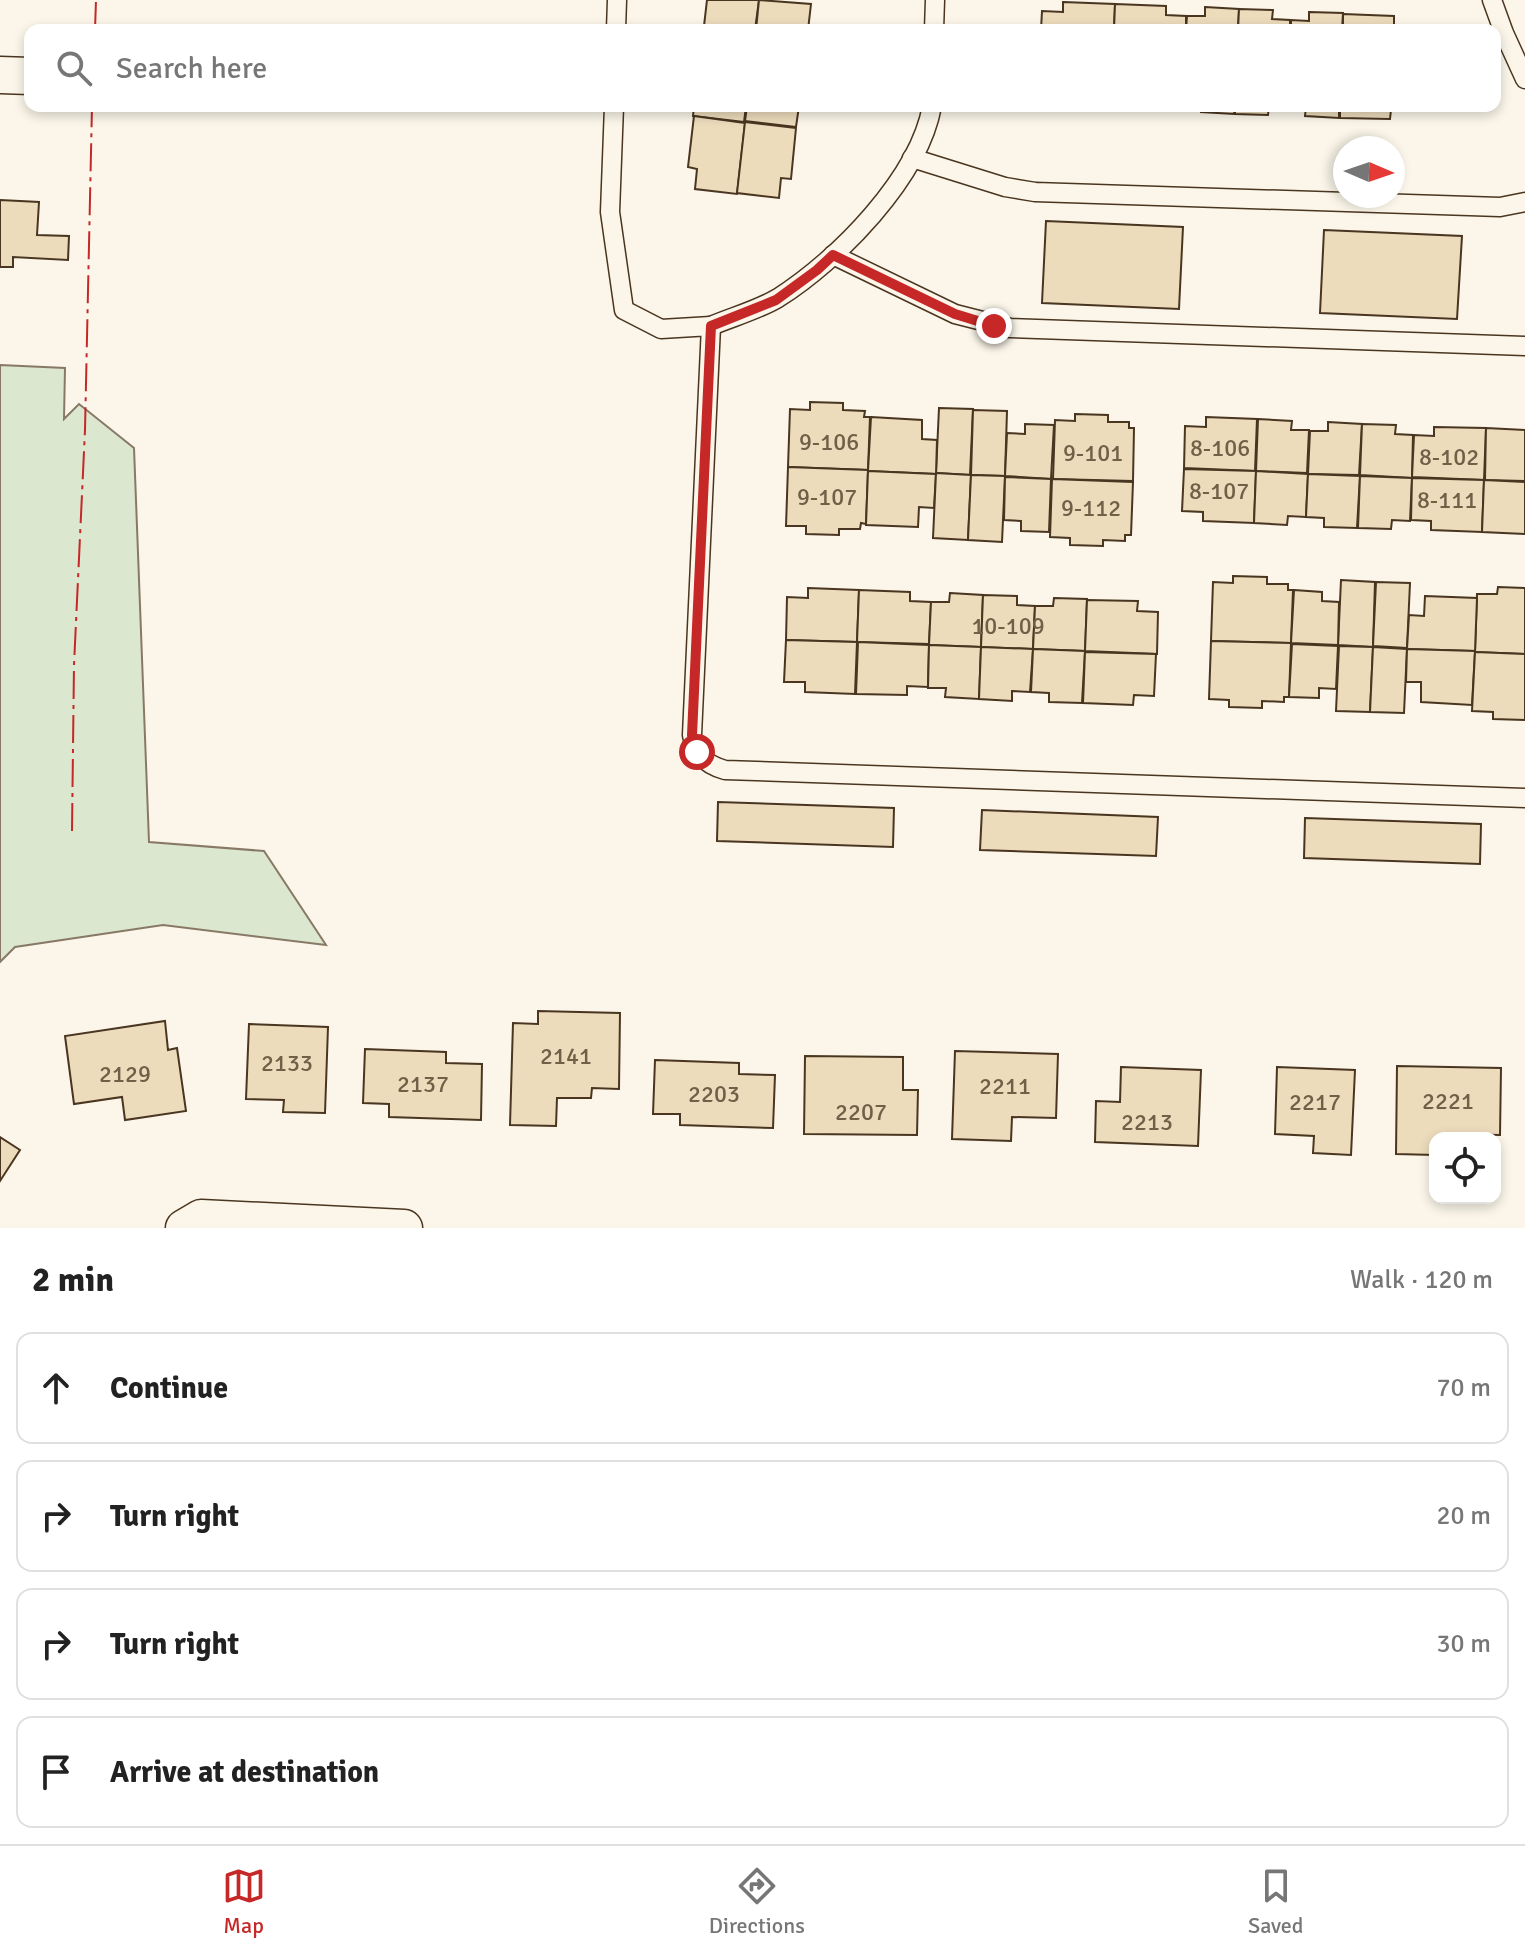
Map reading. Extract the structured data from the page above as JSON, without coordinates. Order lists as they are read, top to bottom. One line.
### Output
{"house_numbers":["9-106","8-106","9-101","8-102","8-107","9-107","8-111","9-112","10-109","2141","2133","2129","2137","2211","2203","2221","2217","2207","2213"],"north":"right","page":{"search":"Search here","heading":["2 min","Walk · 120 m"],"list":[["Continue","70 m"],["Turn right","20 m"],["Turn right","30 m"],"Arrive at destination"],"nav":["Map","Directions","Saved"]}}
